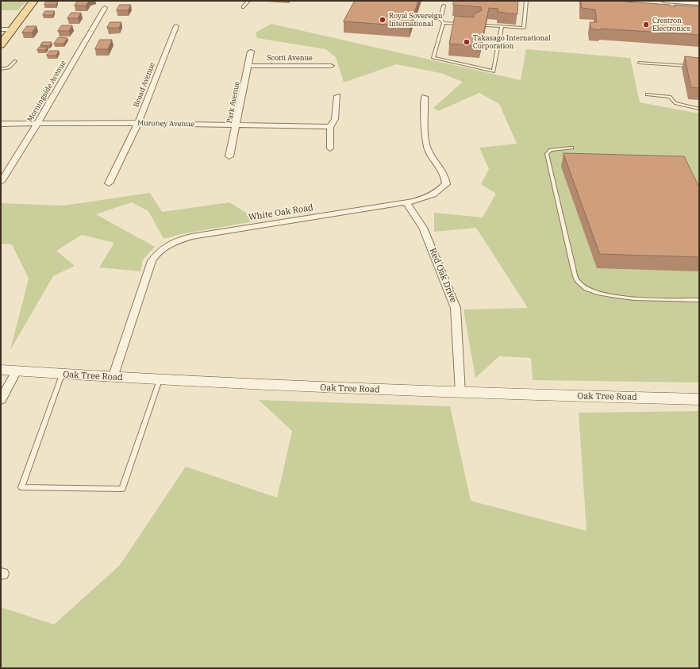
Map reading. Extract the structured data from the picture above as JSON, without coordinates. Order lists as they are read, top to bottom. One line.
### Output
{"streets":{"street":["Scotti Avenue","Broad Avenue","Morningside Avenue","Park Avenue","Muroney Avenue","White Oak Road","Red Oak Drive","Oak Tree Road"]},"crossings":[["Scotti Avenue","Park Avenue"],["Broad Avenue","Muroney Avenue"],["Morningside Avenue","Muroney Avenue"],["Park Avenue","Muroney Avenue"],["White Oak Road","Red Oak Drive"],["White Oak Road","Oak Tree Road"],["Red Oak Drive","Oak Tree Road"]],"places":["Royal Sovereign International","Crestron Electronics","Takasago International Corporation"]}
